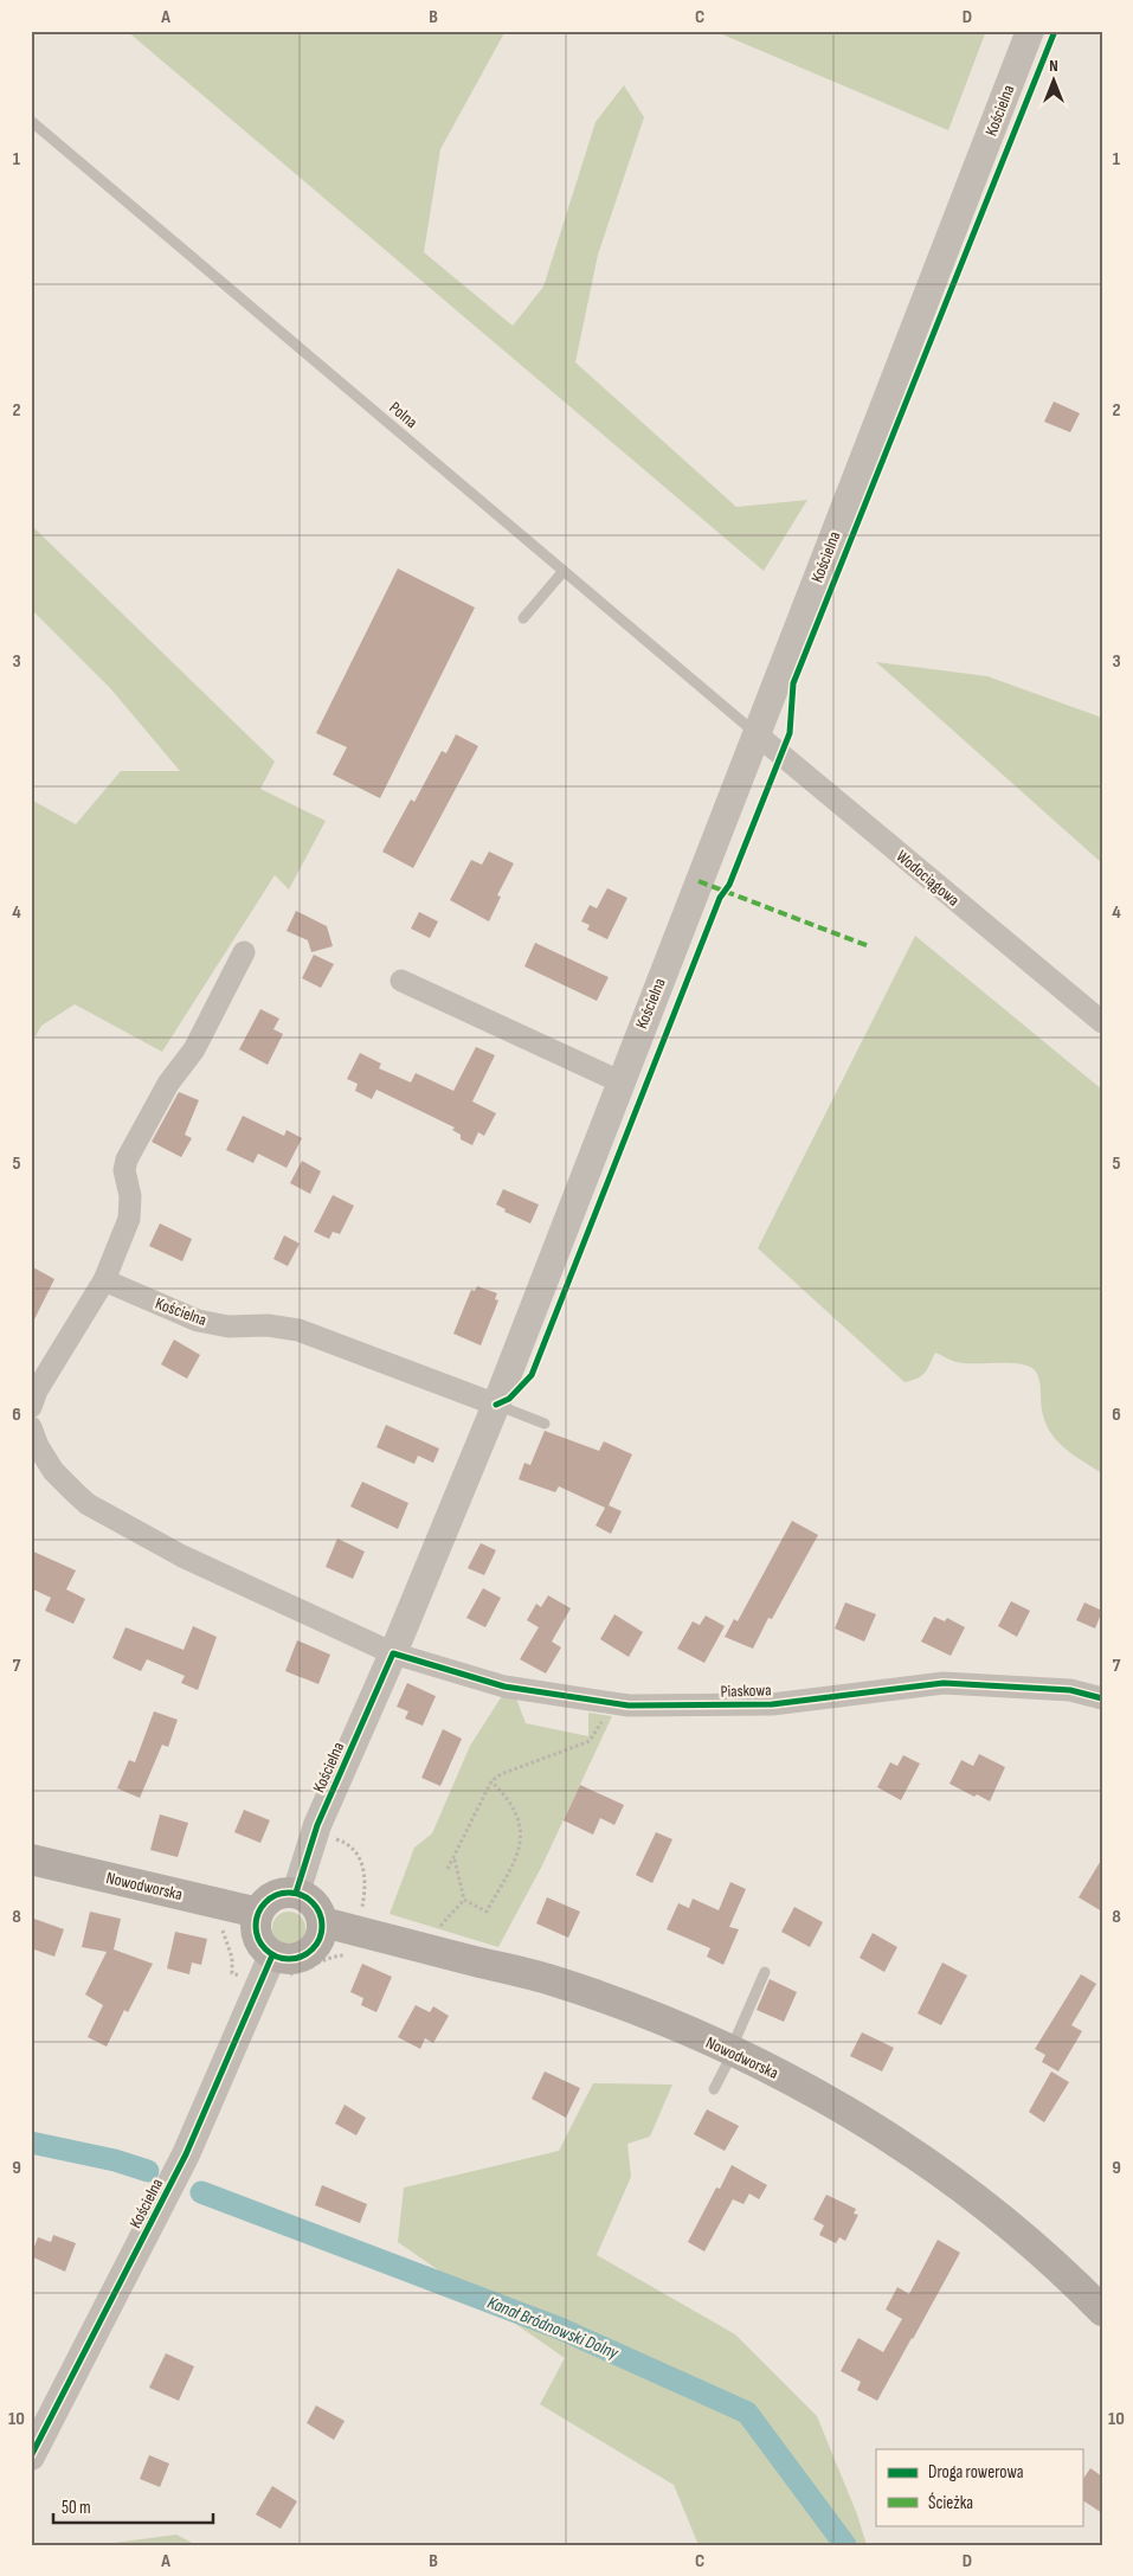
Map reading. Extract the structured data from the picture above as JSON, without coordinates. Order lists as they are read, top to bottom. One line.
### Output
{"streets":{"main road":["Nowodworska"],"street":["Kościelna","Wodociągowa","Piaskowa"],"lane":["Polna"]},"crossings":[["Kościelna","Polna"],["Kościelna","Wodociągowa"],["Kościelna","Piaskowa"],["Kościelna","Nowodworska"],["Polna","Wodociągowa"]],"water":["Kanał Bródnowski Dolny"],"legend":["Droga rowerowa","Ścieżka"],"scale_bar":"50 m","north":"top","grid":{"columns":["A","B","C","D"],"rows":["1","2","3","4","5","6","7","8","9","10"]}}
